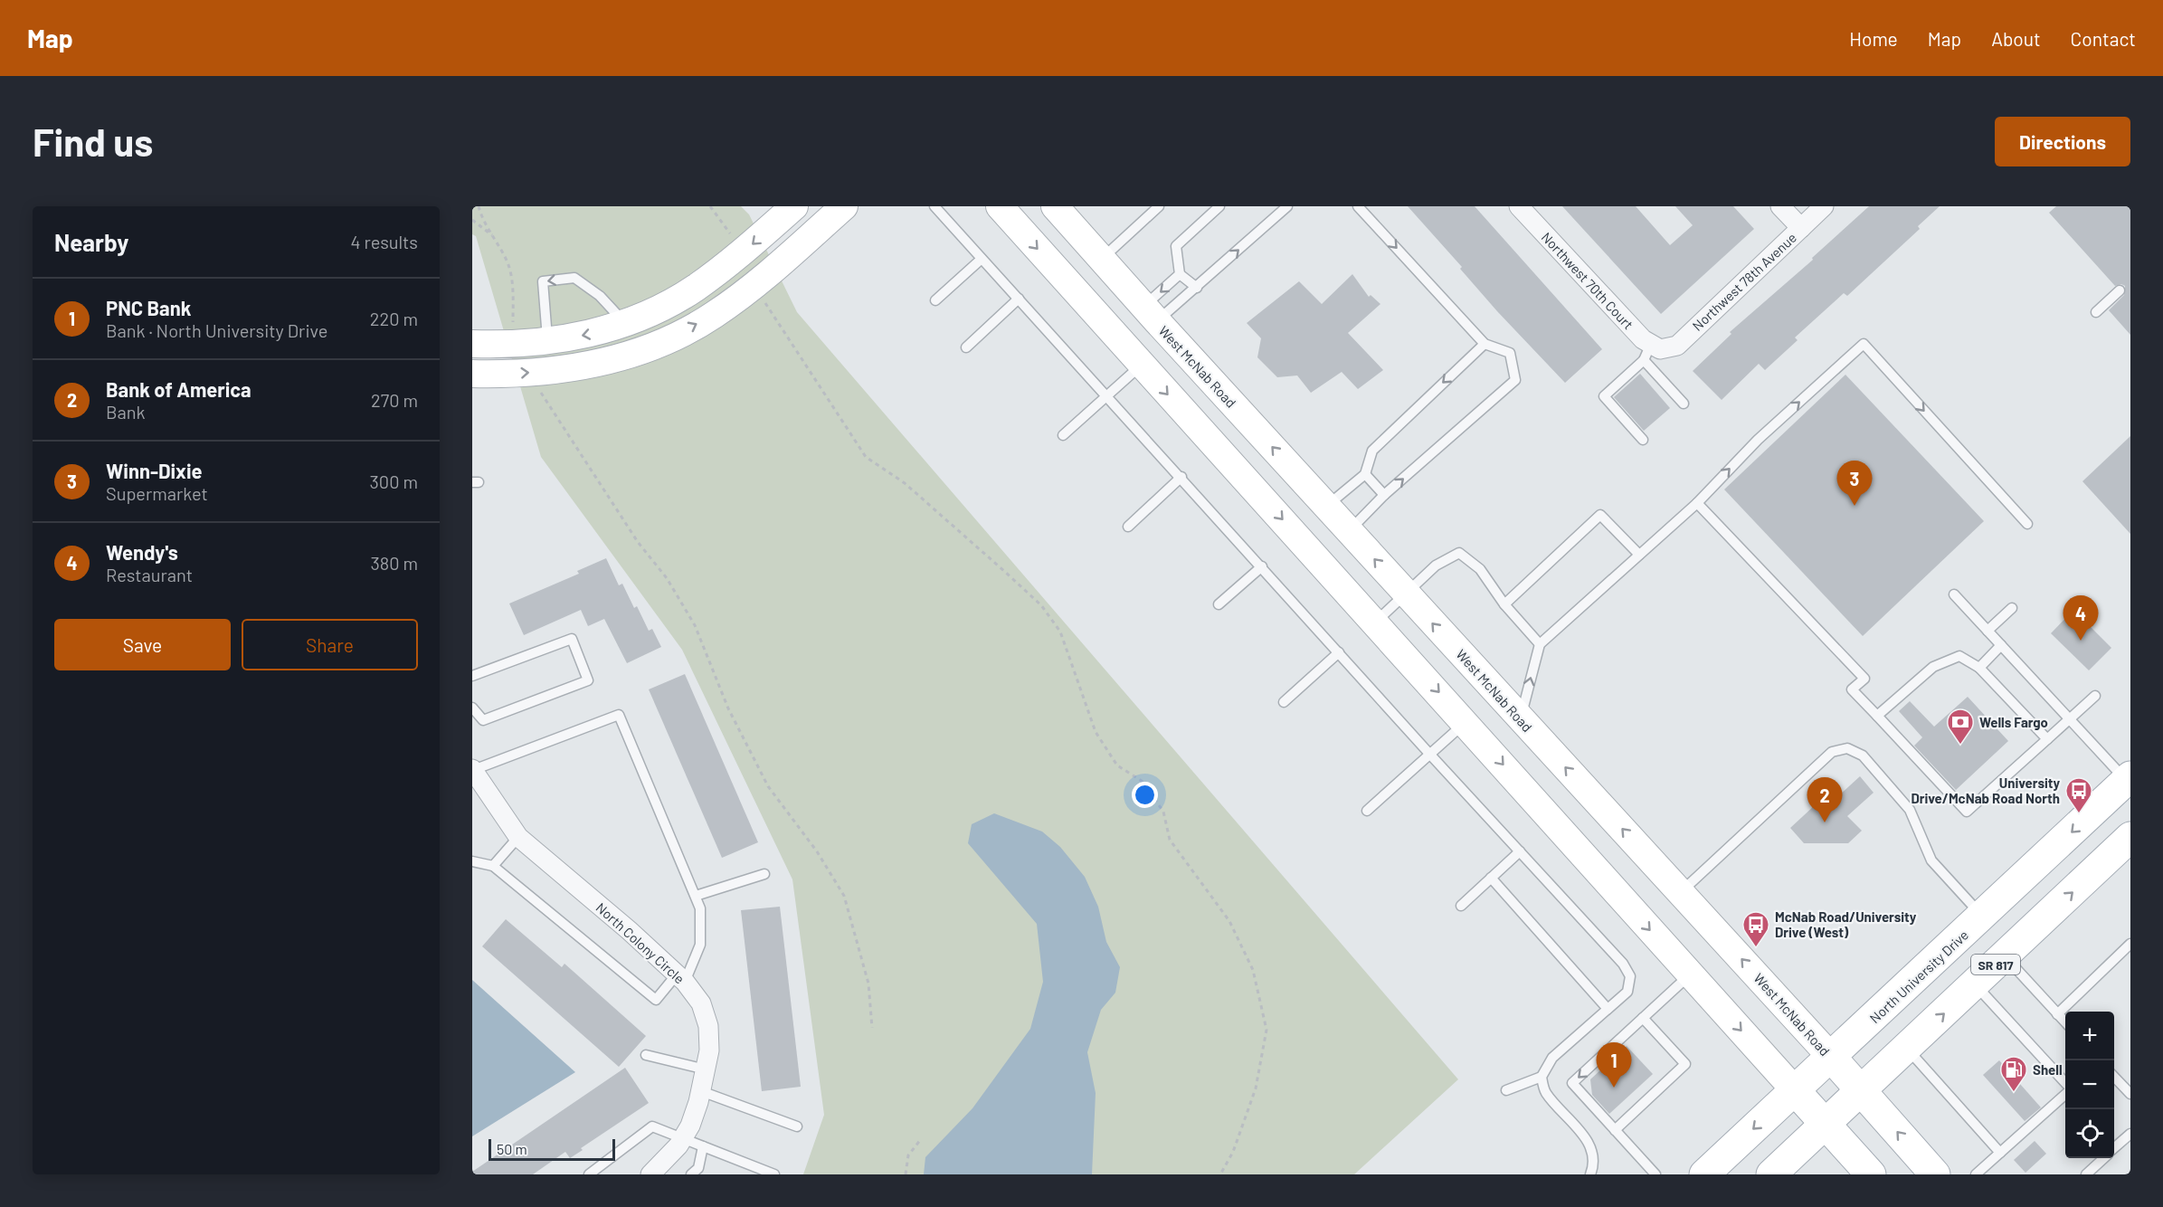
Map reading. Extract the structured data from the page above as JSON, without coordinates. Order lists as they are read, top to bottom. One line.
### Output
{"streets":{"main road":["West McNab Road","SR 817","North University Drive"],"street":["Northwest 70th Court","Northwest 78th Avenue","North Colony Circle"]},"crossings":[["Northwest 70th Court","Northwest 78th Avenue"],["West McNab Road","SR 817"],["West McNab Road","North University Drive"]],"places":{"bank":["Wells Fargo"],"bus stop":["University Drive/McNab Road North","McNab Road/University Drive (West)"],"fuel station":["Shell"]},"scale_bar":"50 m","page":{"header":"Map","nav":["Home","Map","About","Contact"],"buttons":["Directions",["Save","Share"]],"title":"Find us","heading":["Nearby","4 results"],"list":[{"mark":"1","name":"PNC Bank","note":"Bank · North University Drive","value":"220 m"},{"mark":"2","name":"Bank of America","note":"Bank","value":"270 m"},{"mark":"3","name":"Winn-Dixie","note":"Supermarket","value":"300 m"},{"mark":"4","name":"Wendy's","note":"Restaurant","value":"380 m"}],"pins":["3","4","2","1"],"map_buttons":["+","−"],"scale":"50 m"}}
